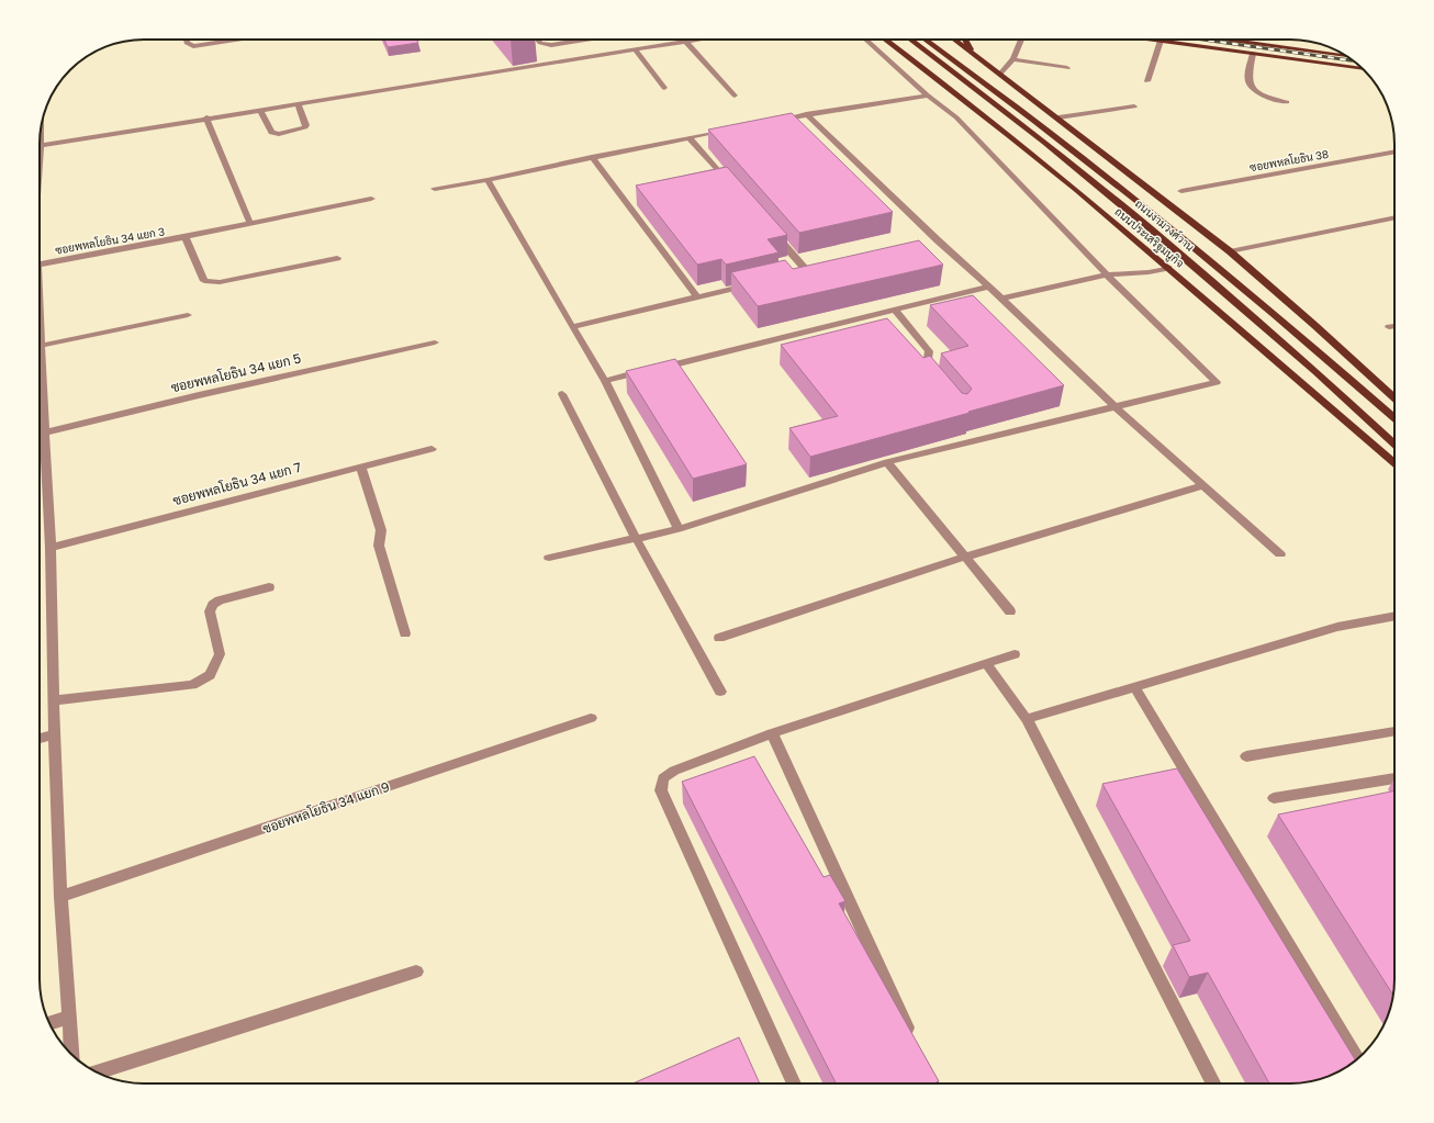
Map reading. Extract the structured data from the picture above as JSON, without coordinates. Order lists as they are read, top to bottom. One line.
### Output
{"streets":{"main road":["ถนนงามวงศ์วาน","ถนนประเสริฐมนูกิจ"],"street":["ซอยพหลโยธิน 38","ซอยพหลโยธิน 34 แยก 3","ซอยพหลโยธิน 34 แยก 5","ซอยพหลโยธิน 34 แยก 7","ซอยพหลโยธิน 34 แยก 9"]}}
